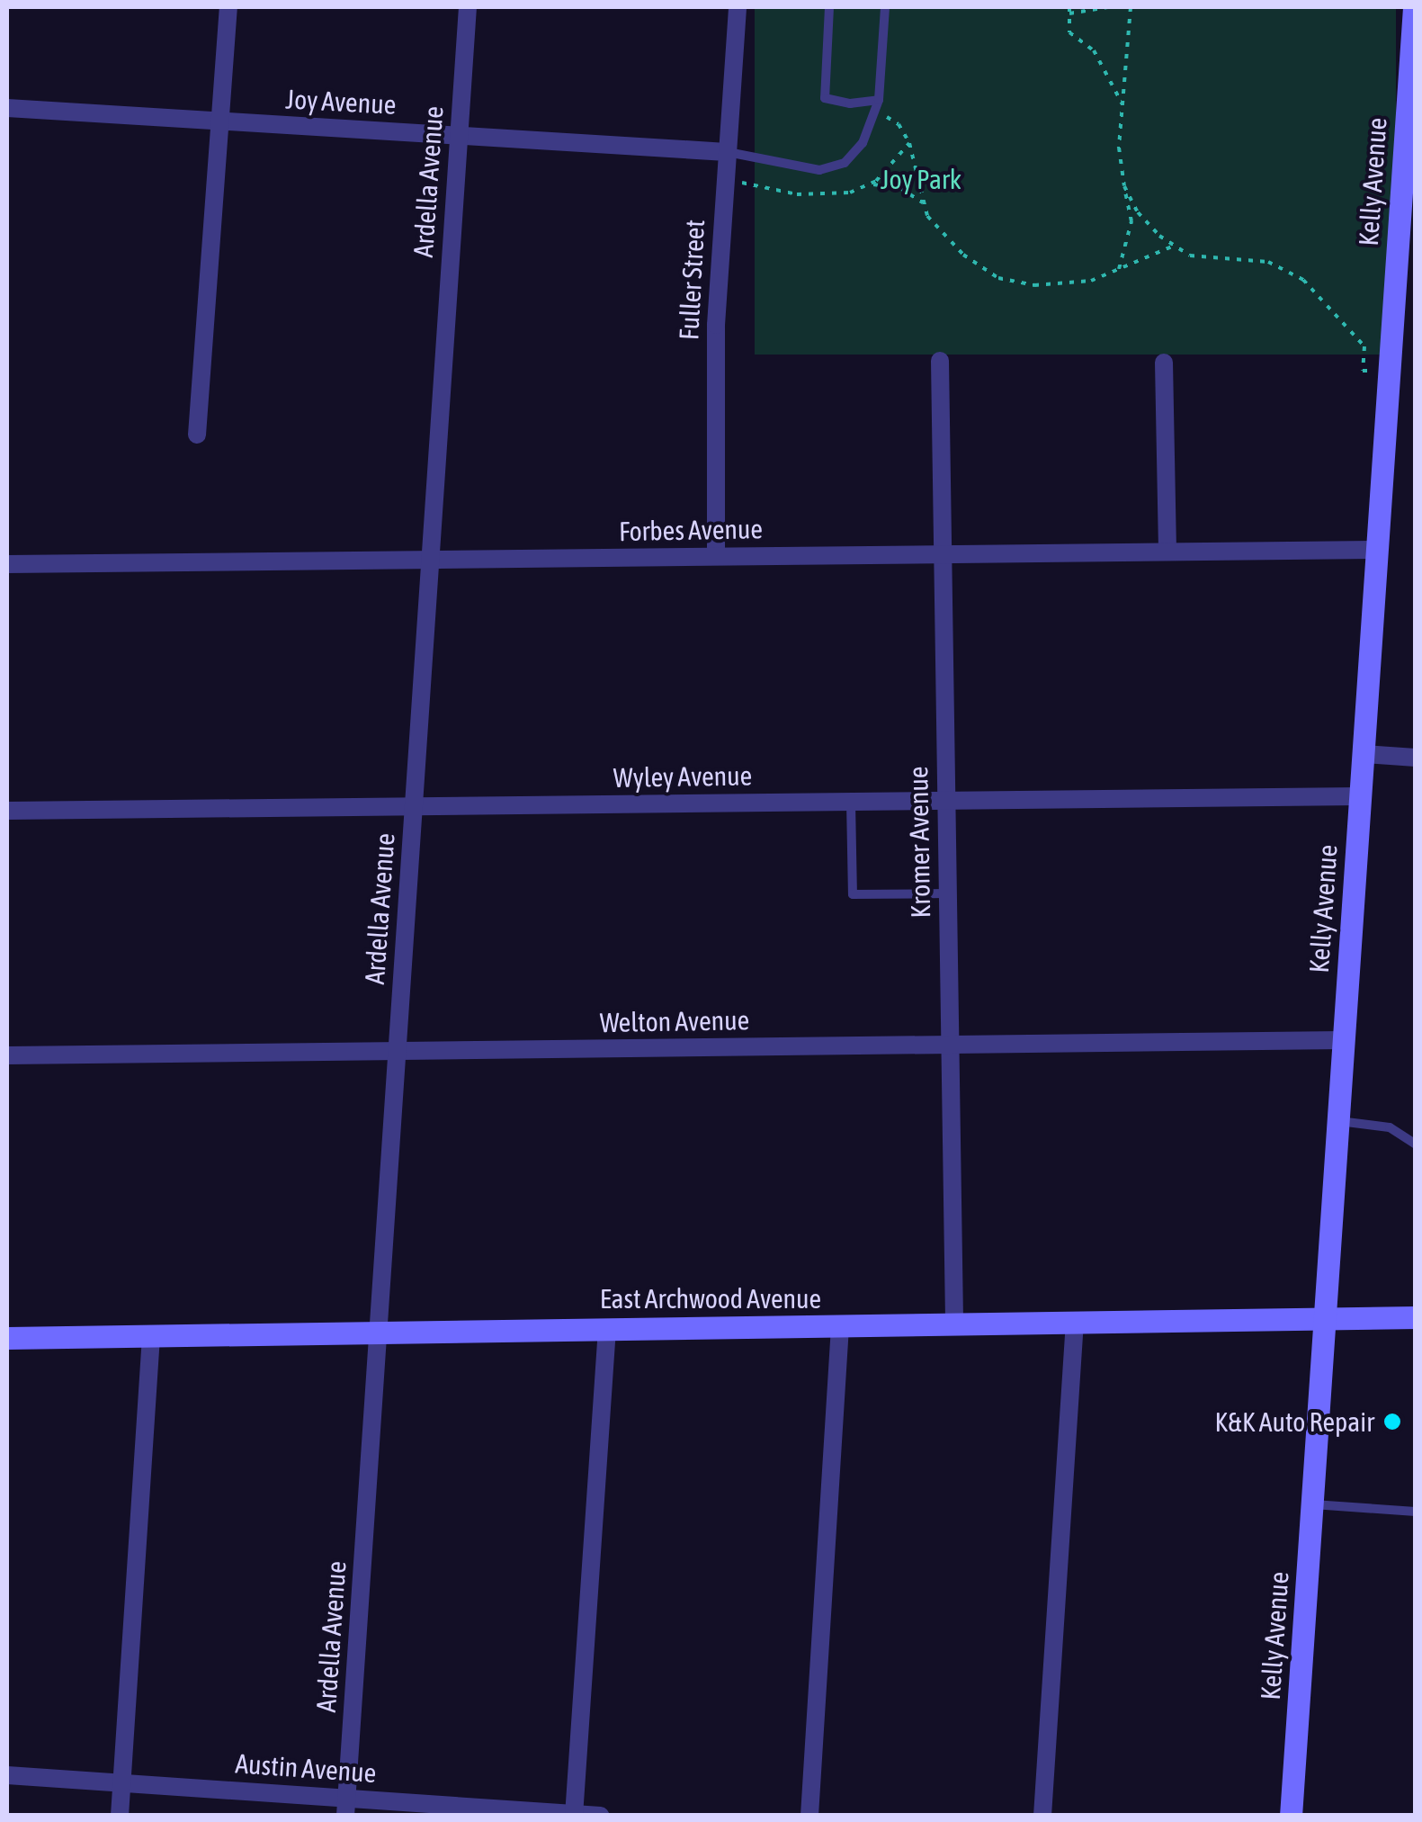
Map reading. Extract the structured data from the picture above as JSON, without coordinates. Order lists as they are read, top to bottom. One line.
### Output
{"streets":{"main road":["Kelly Avenue","East Archwood Avenue"],"street":["Joy Avenue","Ardella Avenue","Fuller Street","Forbes Avenue","Wyley Avenue","Kromer Avenue","Welton Avenue","Austin Avenue"]},"crossings":[["Joy Avenue","Ardella Avenue"],["Joy Avenue","Fuller Street"],["Ardella Avenue","Forbes Avenue"],["Ardella Avenue","Wyley Avenue"],["Ardella Avenue","Welton Avenue"],["Ardella Avenue","East Archwood Avenue"],["Ardella Avenue","Austin Avenue"],["Kelly Avenue","Forbes Avenue"],["Kelly Avenue","Wyley Avenue"],["Kelly Avenue","Welton Avenue"],["Kelly Avenue","East Archwood Avenue"],["Fuller Street","Forbes Avenue"],["Forbes Avenue","Kromer Avenue"],["Wyley Avenue","Kromer Avenue"],["Kromer Avenue","Welton Avenue"],["Kromer Avenue","East Archwood Avenue"]],"parks":["Joy Park"],"places":["K&K Auto Repair"]}
